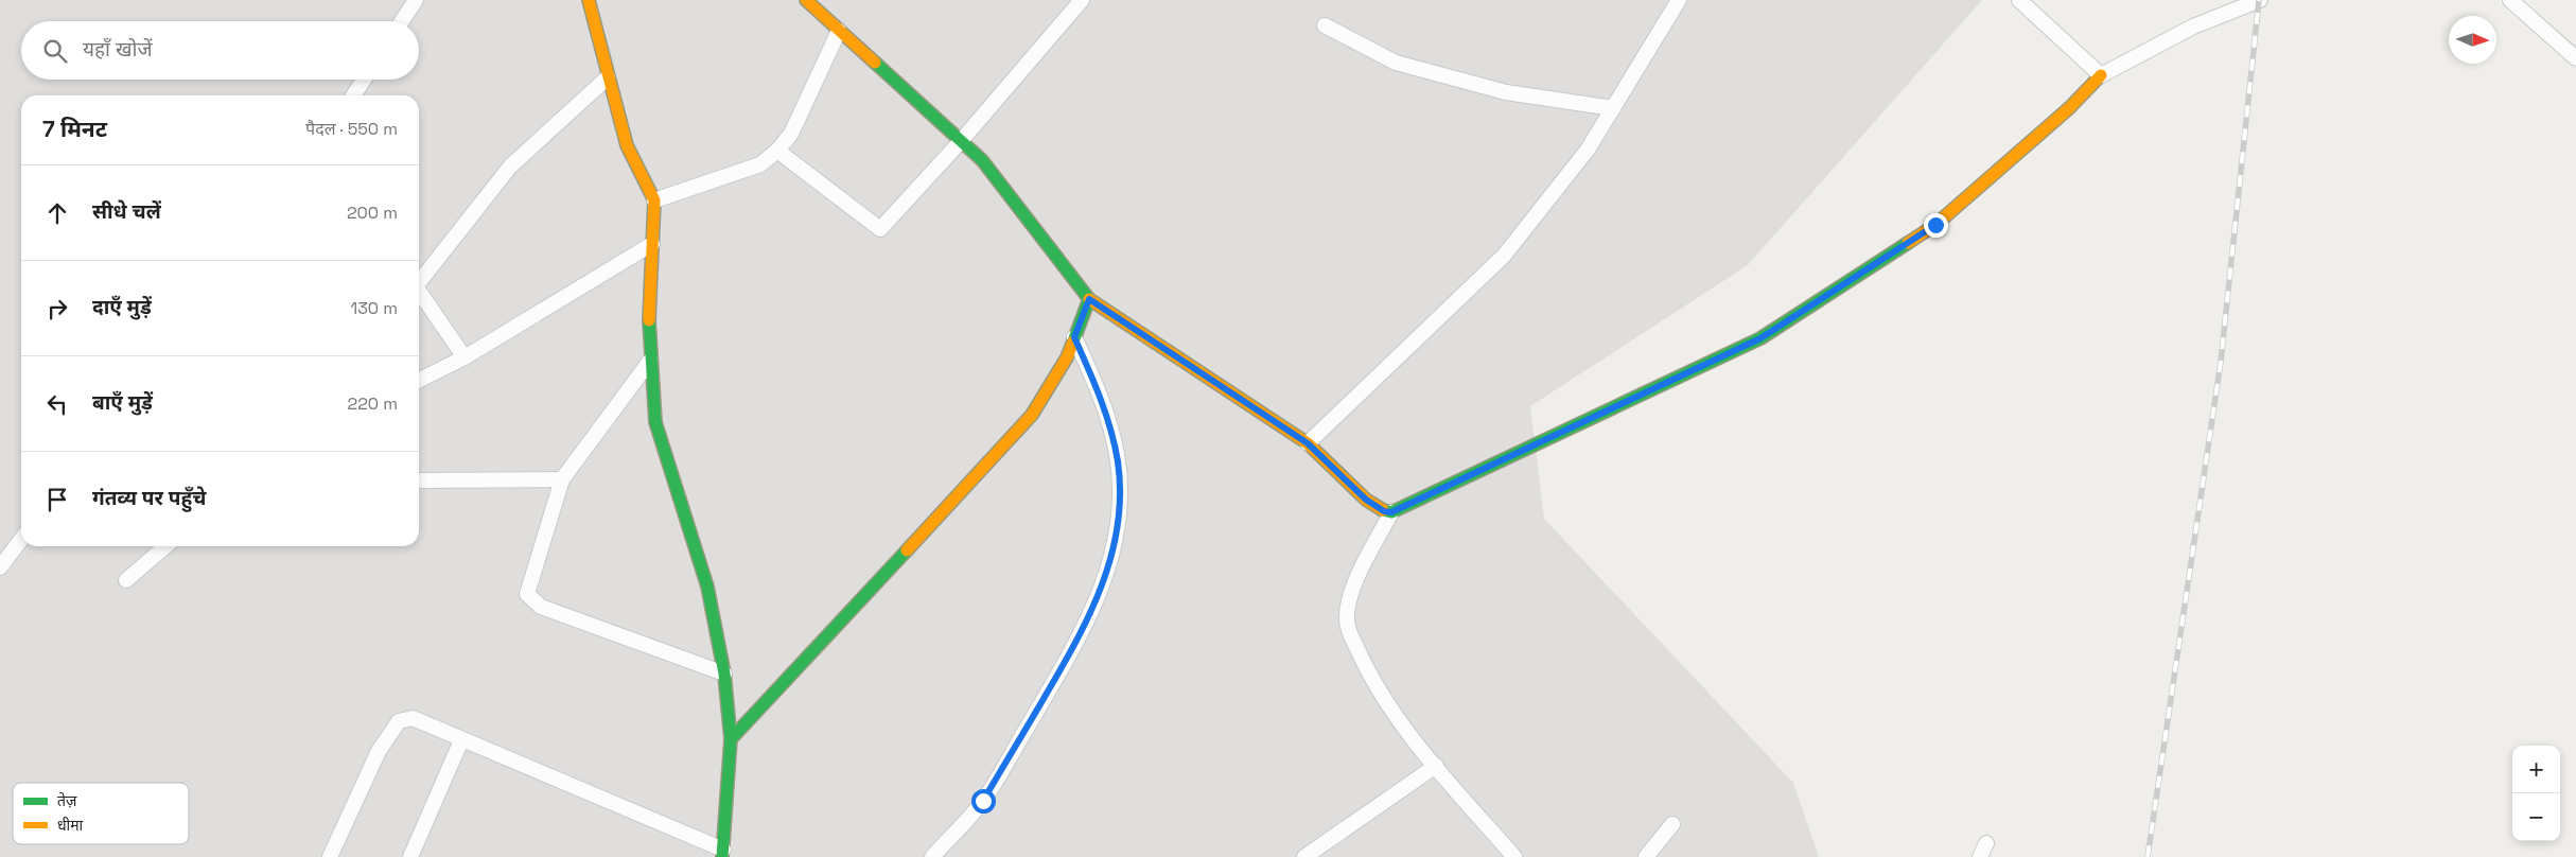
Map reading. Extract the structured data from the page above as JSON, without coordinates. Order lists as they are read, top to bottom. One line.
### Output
{"legend":["तेज़","धीमा"],"north":"right","page":{"search":"यहाँ खोजें","heading":["7 मिनट","पैदल · 550 m"],"list":[["सीधे चलें","200 m"],["दाएँ मुड़ें","130 m"],["बाएँ मुड़ें","220 m"],"गंतव्य पर पहुँचे"],"map_buttons":["+","−"]}}
